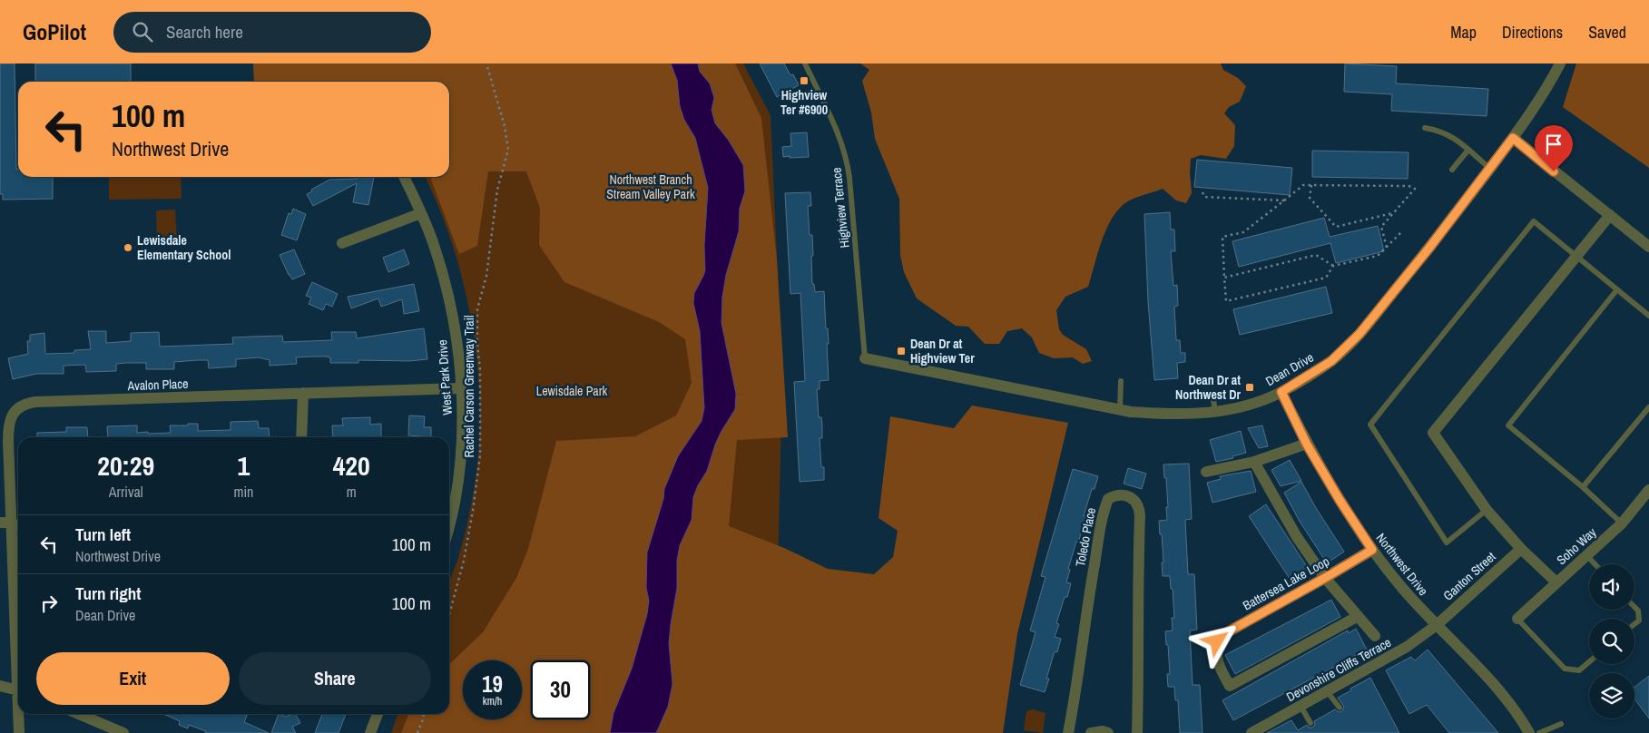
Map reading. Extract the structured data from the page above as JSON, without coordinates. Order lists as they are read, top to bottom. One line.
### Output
{"streets":{"street":["Dean Drive","West Park Drive","Avalon Place","Toledo Place","Soho Way","Northwest Drive","Ganton Street","Battersea Lake Loop","Devonshire Cliffs Terrace"],"lane":["Highview Terrace"],"path":["Rachel Carson Greenway Trail"]},"crossings":[["Highview Terrace","Dean Drive"],["Dean Drive","Northwest Drive"],["West Park Drive","Avalon Place"],["Northwest Drive","Ganton Street"],["Northwest Drive","Battersea Lake Loop"],["Northwest Drive","Devonshire Cliffs Terrace"],["Ganton Street","Devonshire Cliffs Terrace"]],"parks":["Northwest Branch Stream Valley Park","Lewisdale Park"],"places":{"transit":["Highview Ter #6900","Dean Dr at Highview Ter","Dean Dr at Northwest Dr"],"other":["Lewisdale Elementary School"]},"page":{"header":"GoPilot","search":"Search here","nav":["Map","Directions","Saved"],"turn":["100 m","Northwest Drive"],"eta":["20:29","Arrival","1","min","420","m"],"list":[{"name":"Turn left","note":"Northwest Drive","value":"100 m"},{"name":"Turn right","note":"Dean Drive","value":"100 m"}],"buttons":["Exit","Share"],"speed":"19 km/h","limit":"30"}}
